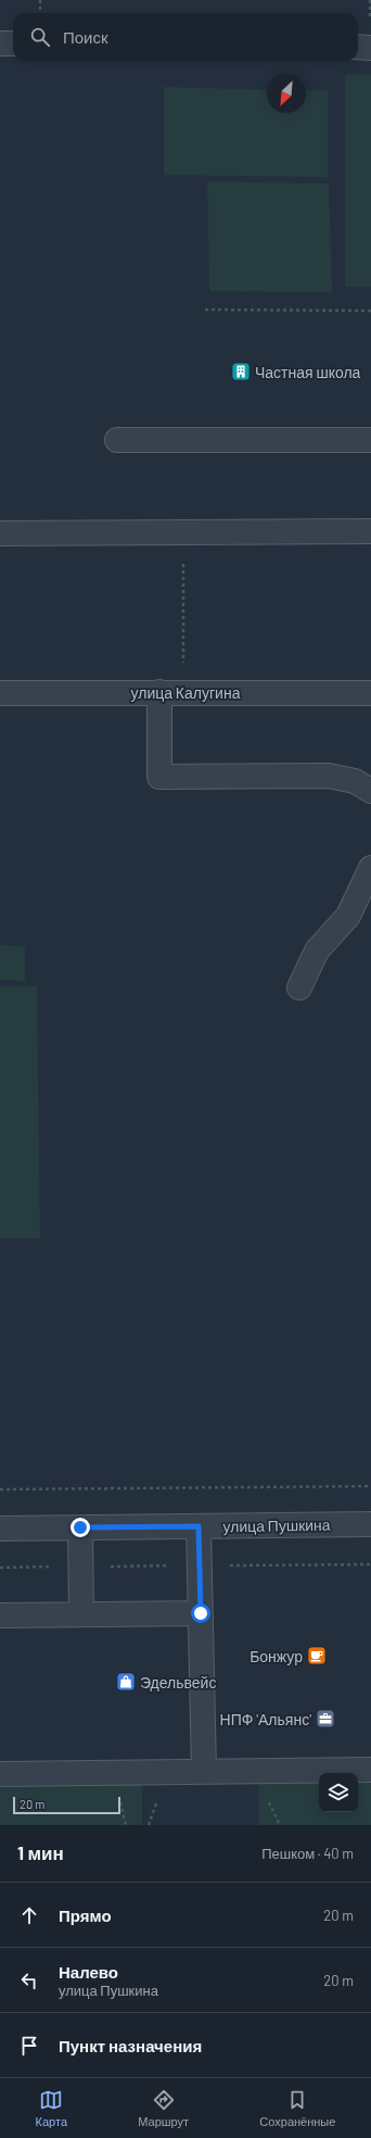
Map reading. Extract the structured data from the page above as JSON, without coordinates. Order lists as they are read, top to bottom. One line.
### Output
{"streets":{"street":["улица Калугина","улица Пушкина"]},"places":{"building":["Частная школа"],"cafe":["Бонжур"],"shop":["Эдельвейс"],"office":["НПФ 'Альянс'"]},"scale_bar":"20 m","north":"bottom left","page":{"search":"Поиск","scale":"20 m","heading":["1 мин","Пешком · 40 m"],"list":[["Прямо","20 m"],["Налево","улица Пушкина","20 m"],"Пункт назначения"],"nav":["Карта","Маршрут","Сохранённые"]}}
